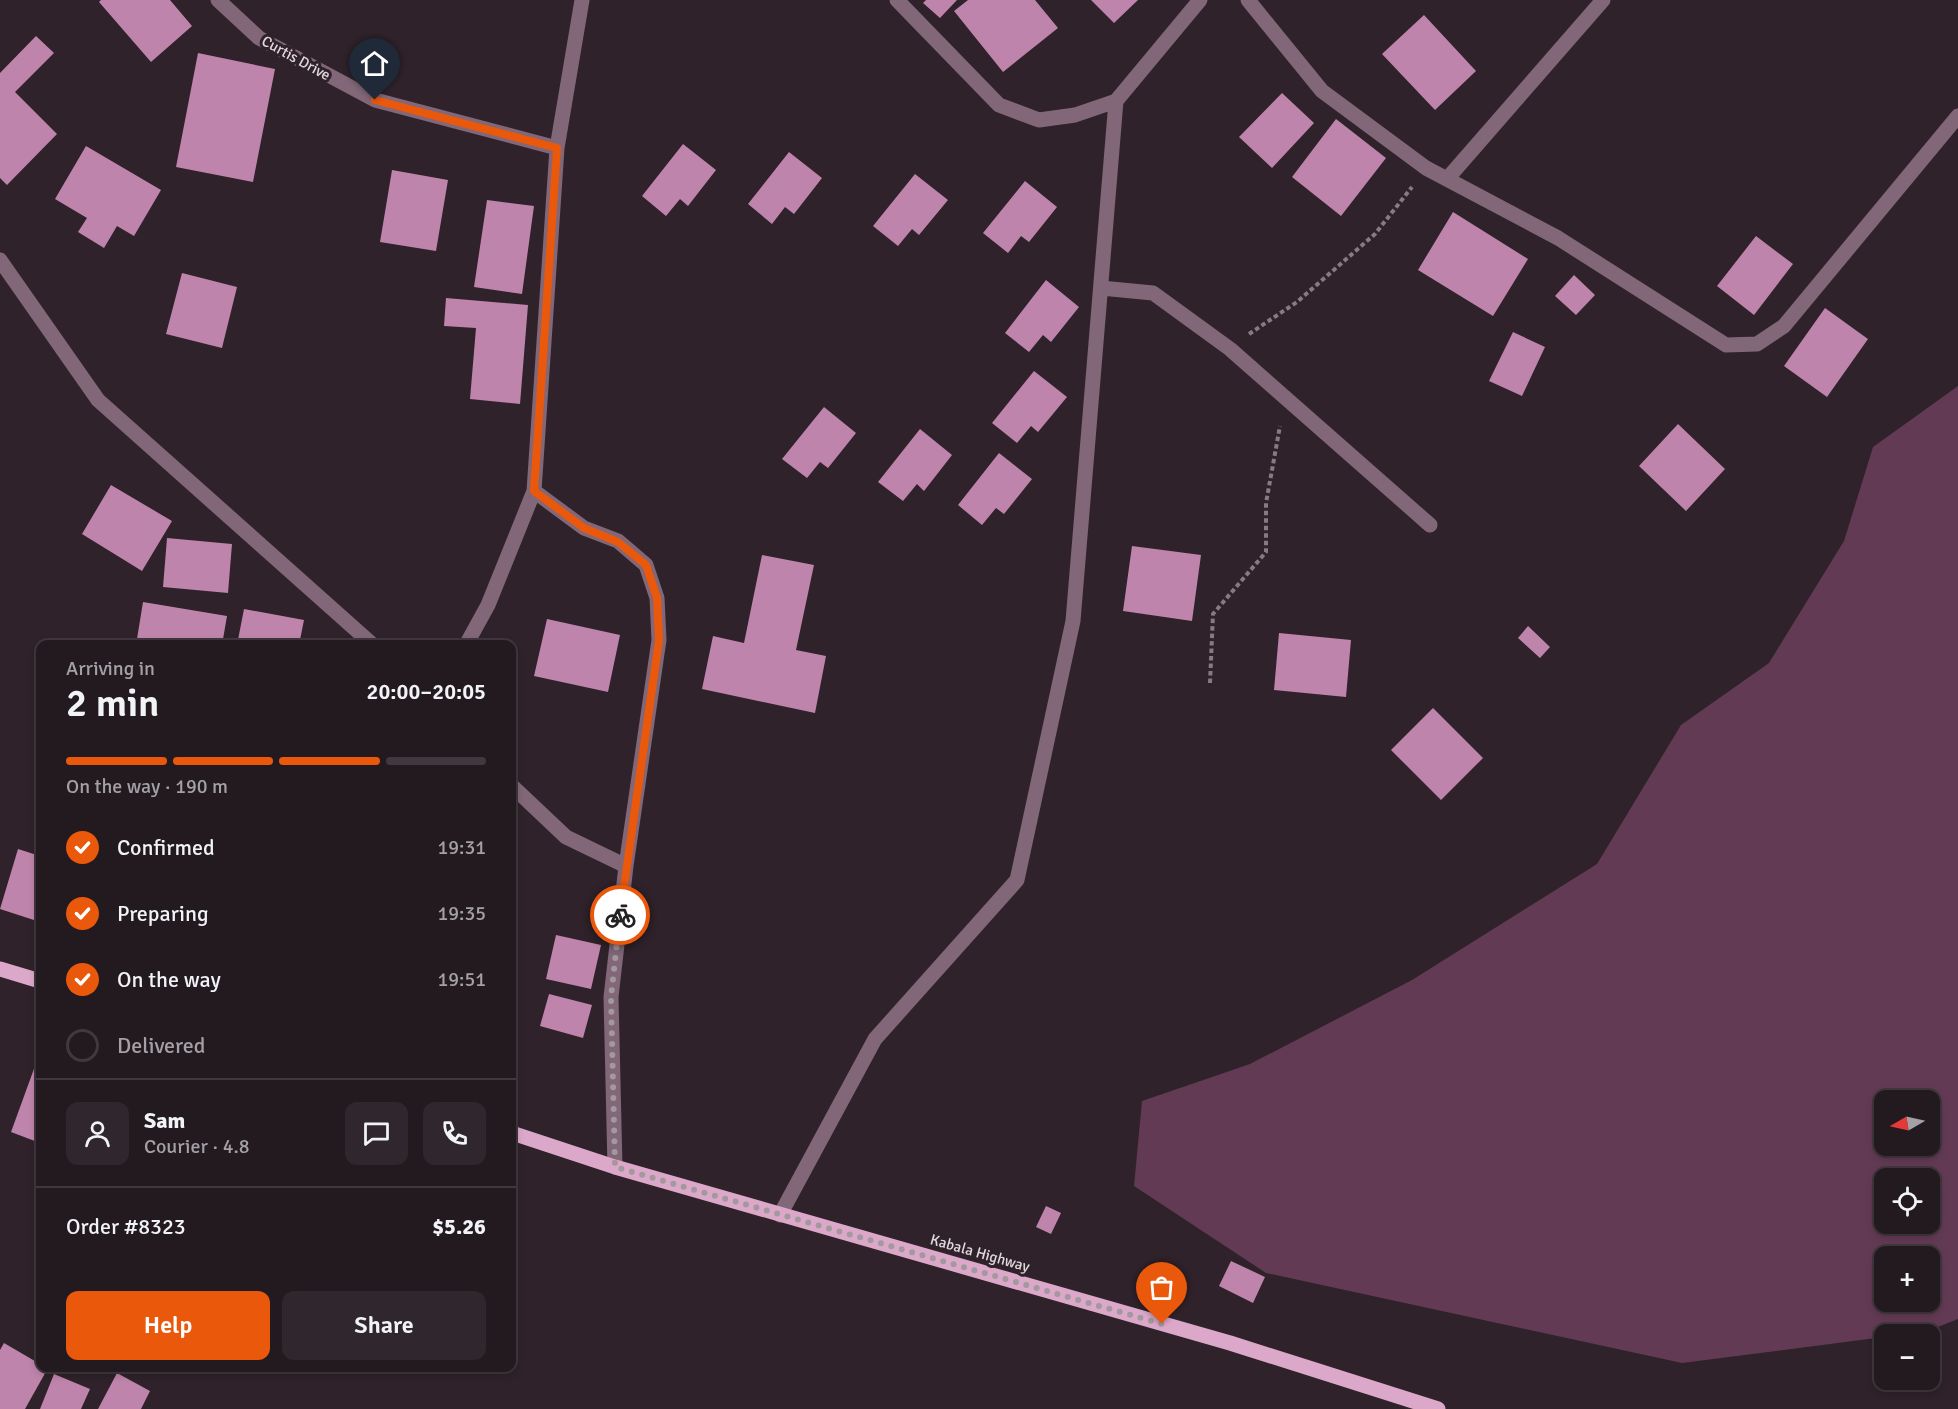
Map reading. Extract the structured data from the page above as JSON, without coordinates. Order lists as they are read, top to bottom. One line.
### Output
{"streets":{"main road":["Kabala Highway"],"street":["Curtis Drive"]},"north":"left","page":{"heading":["2 min","Arriving in","20:00–20:05"],"panel":["Sam","Courier · 4.8","Order #8323","$5.26"],"bar":"On the way · 190 m","list":[["Confirmed","19:31"],["Preparing","19:35"],["On the way","19:51"],"Delivered"],"map_buttons":["+","−"],"buttons":["Help","Share"]}}
